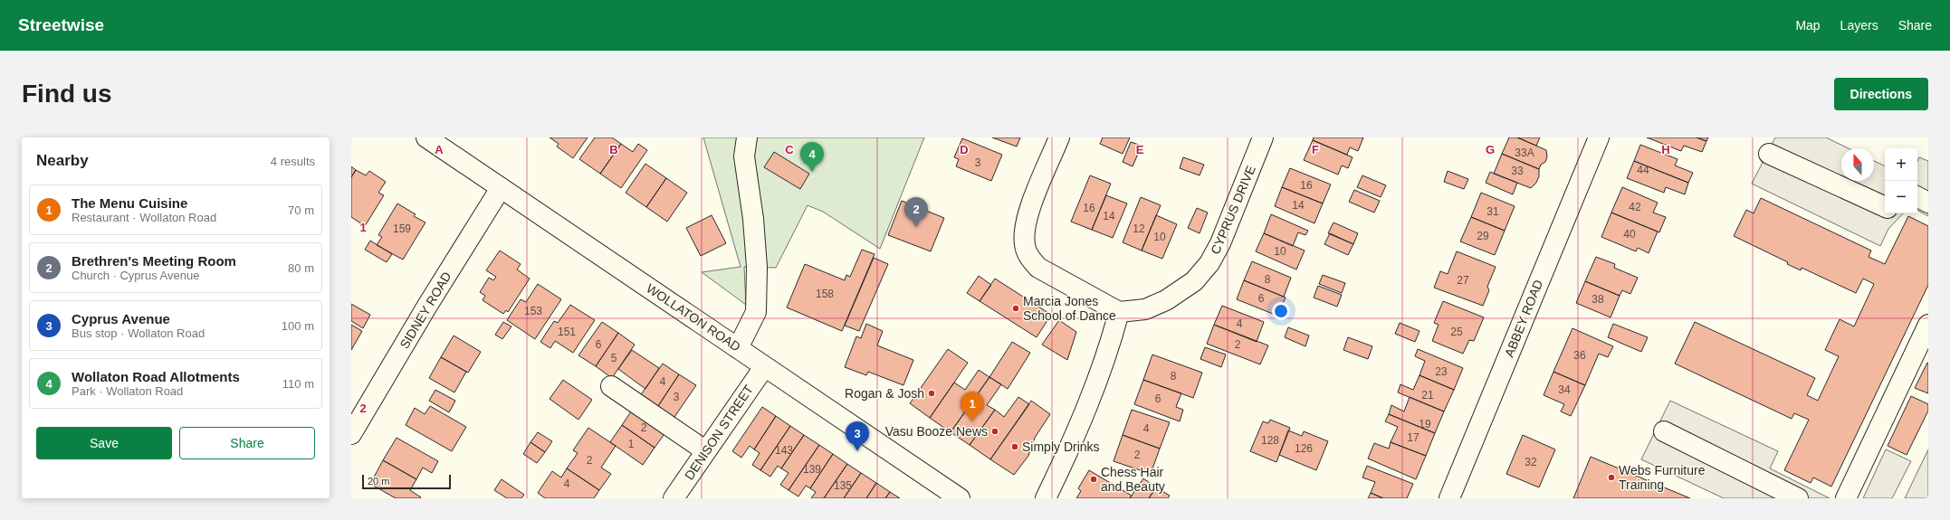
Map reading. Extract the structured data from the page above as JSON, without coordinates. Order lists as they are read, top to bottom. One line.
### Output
{"streets":{"street":["CYPRUS DRIVE","SIDNEY ROAD","WOLLATON ROAD","ABBEY ROAD","DENISON STREET"]},"crossings":[["SIDNEY ROAD","WOLLATON ROAD"],["WOLLATON ROAD","DENISON STREET"]],"places":["Marcia Jones School of Dance","Rogan & Josh","Vasu Booze News","Simply Drinks","Webs Furniture Training","Chess Hair and Beauty"],"house_numbers":["33A","3","44","33","16","14","42","16","31","14","159","12","40","29","10","10","8","27","158","6","38","153","4","151","25","6","2","36","5","23","8","4","34","21","3","6","19","2","4","17","128","1","126","143","2","2","32","139","4","135"],"scale_bar":"20 m","north":"top","page":{"header":"Streetwise","nav":["Map","Layers","Share"],"buttons":["Directions",["Save","Share"]],"title":"Find us","heading":["Nearby","4 results"],"pins":["4","2","1","3"],"map_buttons":["+","−"],"list":[{"mark":"1","name":"The Menu Cuisine","note":"Restaurant · Wollaton Road","value":"70 m"},{"mark":"2","name":"Brethren's Meeting Room","note":"Church · Cyprus Avenue","value":"80 m"},{"mark":"3","name":"Cyprus Avenue","note":"Bus stop · Wollaton Road","value":"100 m"},{"mark":"4","name":"Wollaton Road Allotments","note":"Park · Wollaton Road","value":"110 m"}],"scale":"20 m"},"grid":{"columns":["A","B","C","D","E","F","G","H"],"rows":["1","2"]}}
